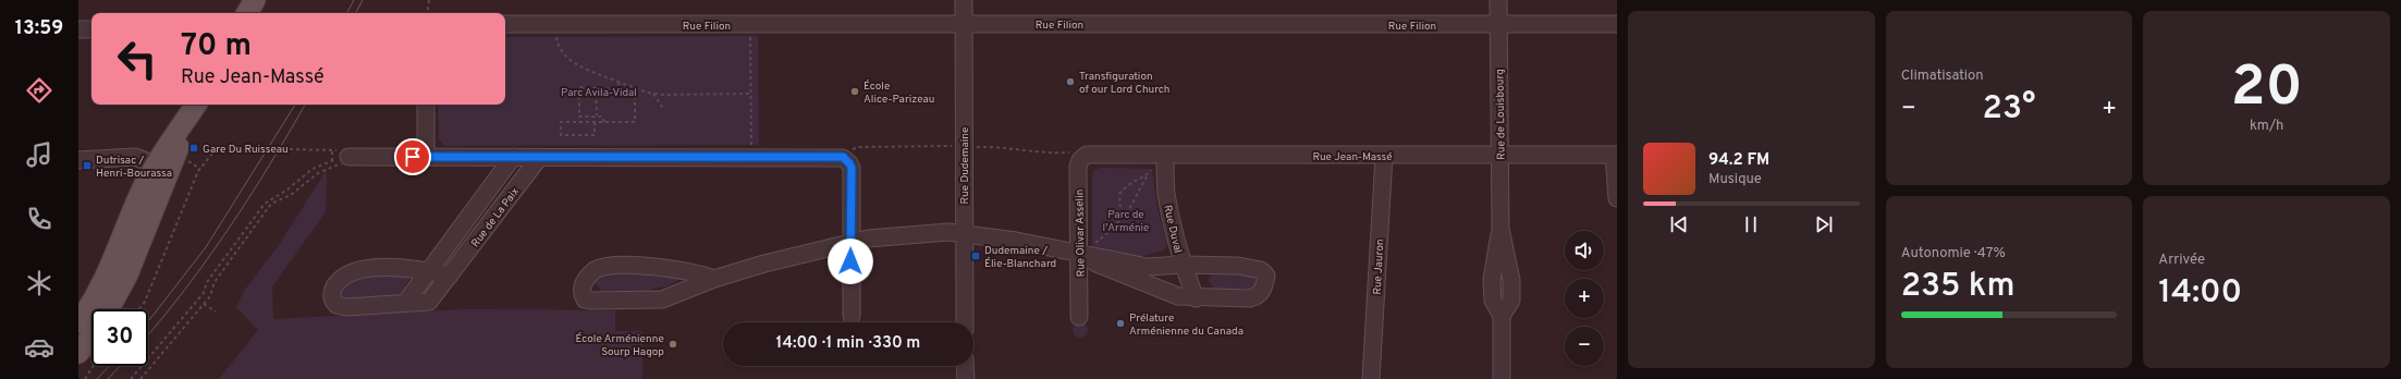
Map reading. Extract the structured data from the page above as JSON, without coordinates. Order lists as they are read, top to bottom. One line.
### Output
{"streets":{"street":["Rue Filion","Rue de Louisbourg","Rue Jean-Massé","Rue Dudemaine","Rue de La Paix","Rue Duval","Rue Olivar Asselin","Rue Jauron"]},"crossings":[["Rue Filion","Rue de Louisbourg"],["Rue Filion","Rue Dudemaine"],["Rue de Louisbourg","Rue Jean-Massé"],["Rue Jean-Massé","Rue Duval"],["Rue Jean-Massé","Rue Olivar Asselin"],["Rue Jean-Massé","Rue Jauron"]],"parks":["Parc Avila-Vidal","Parc de l'Arménie"],"places":{"other":["Transfiguration of our Lord Church","École Alice-Parizeau","Prélature Arménienne du Canada","École Arménienne Sourp Hagop"],"transit":["Gare Du Ruisseau","Dutrisac / Henri-Bourassa","Dudemaine / Élie-Blanchard"]},"page":{"tabs":"13:59","tile":["Climatisation",["20","km/h"],["Autonomie · 47%","235 km"],["Arrivée","14:00"]],"turn":["70 m","Rue Jean-Massé"],"heat":["−","23°","+"],"song":["94.2 FM","Musique"],"map_buttons":["+","−"],"limit":"30","trip":"14:00 · 1 min · 330 m"}}
